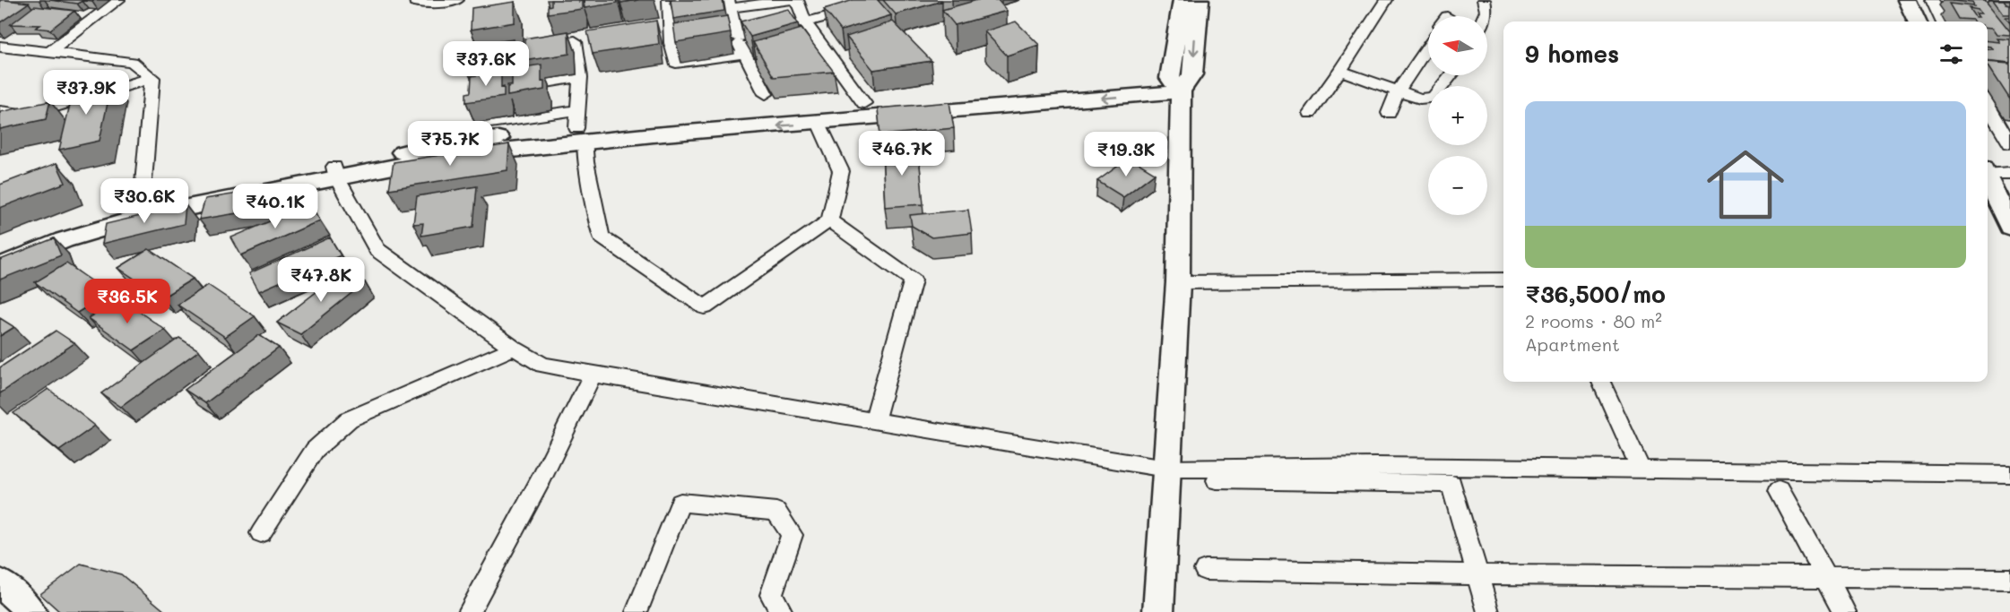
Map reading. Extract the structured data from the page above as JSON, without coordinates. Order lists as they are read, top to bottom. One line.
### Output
{"north":"left","page":{"map_buttons":["+","−"],"heading":"9 homes","price":["₹37.6K","₹37.9K","₹75.7K","₹46.7K","₹19.3K","₹30.6K","₹40.1K","₹47.8K","₹36.5K"],"list":[{"name":"₹36,500/mo","note":"2 rooms · 80 m² · Apartment"}]}}
